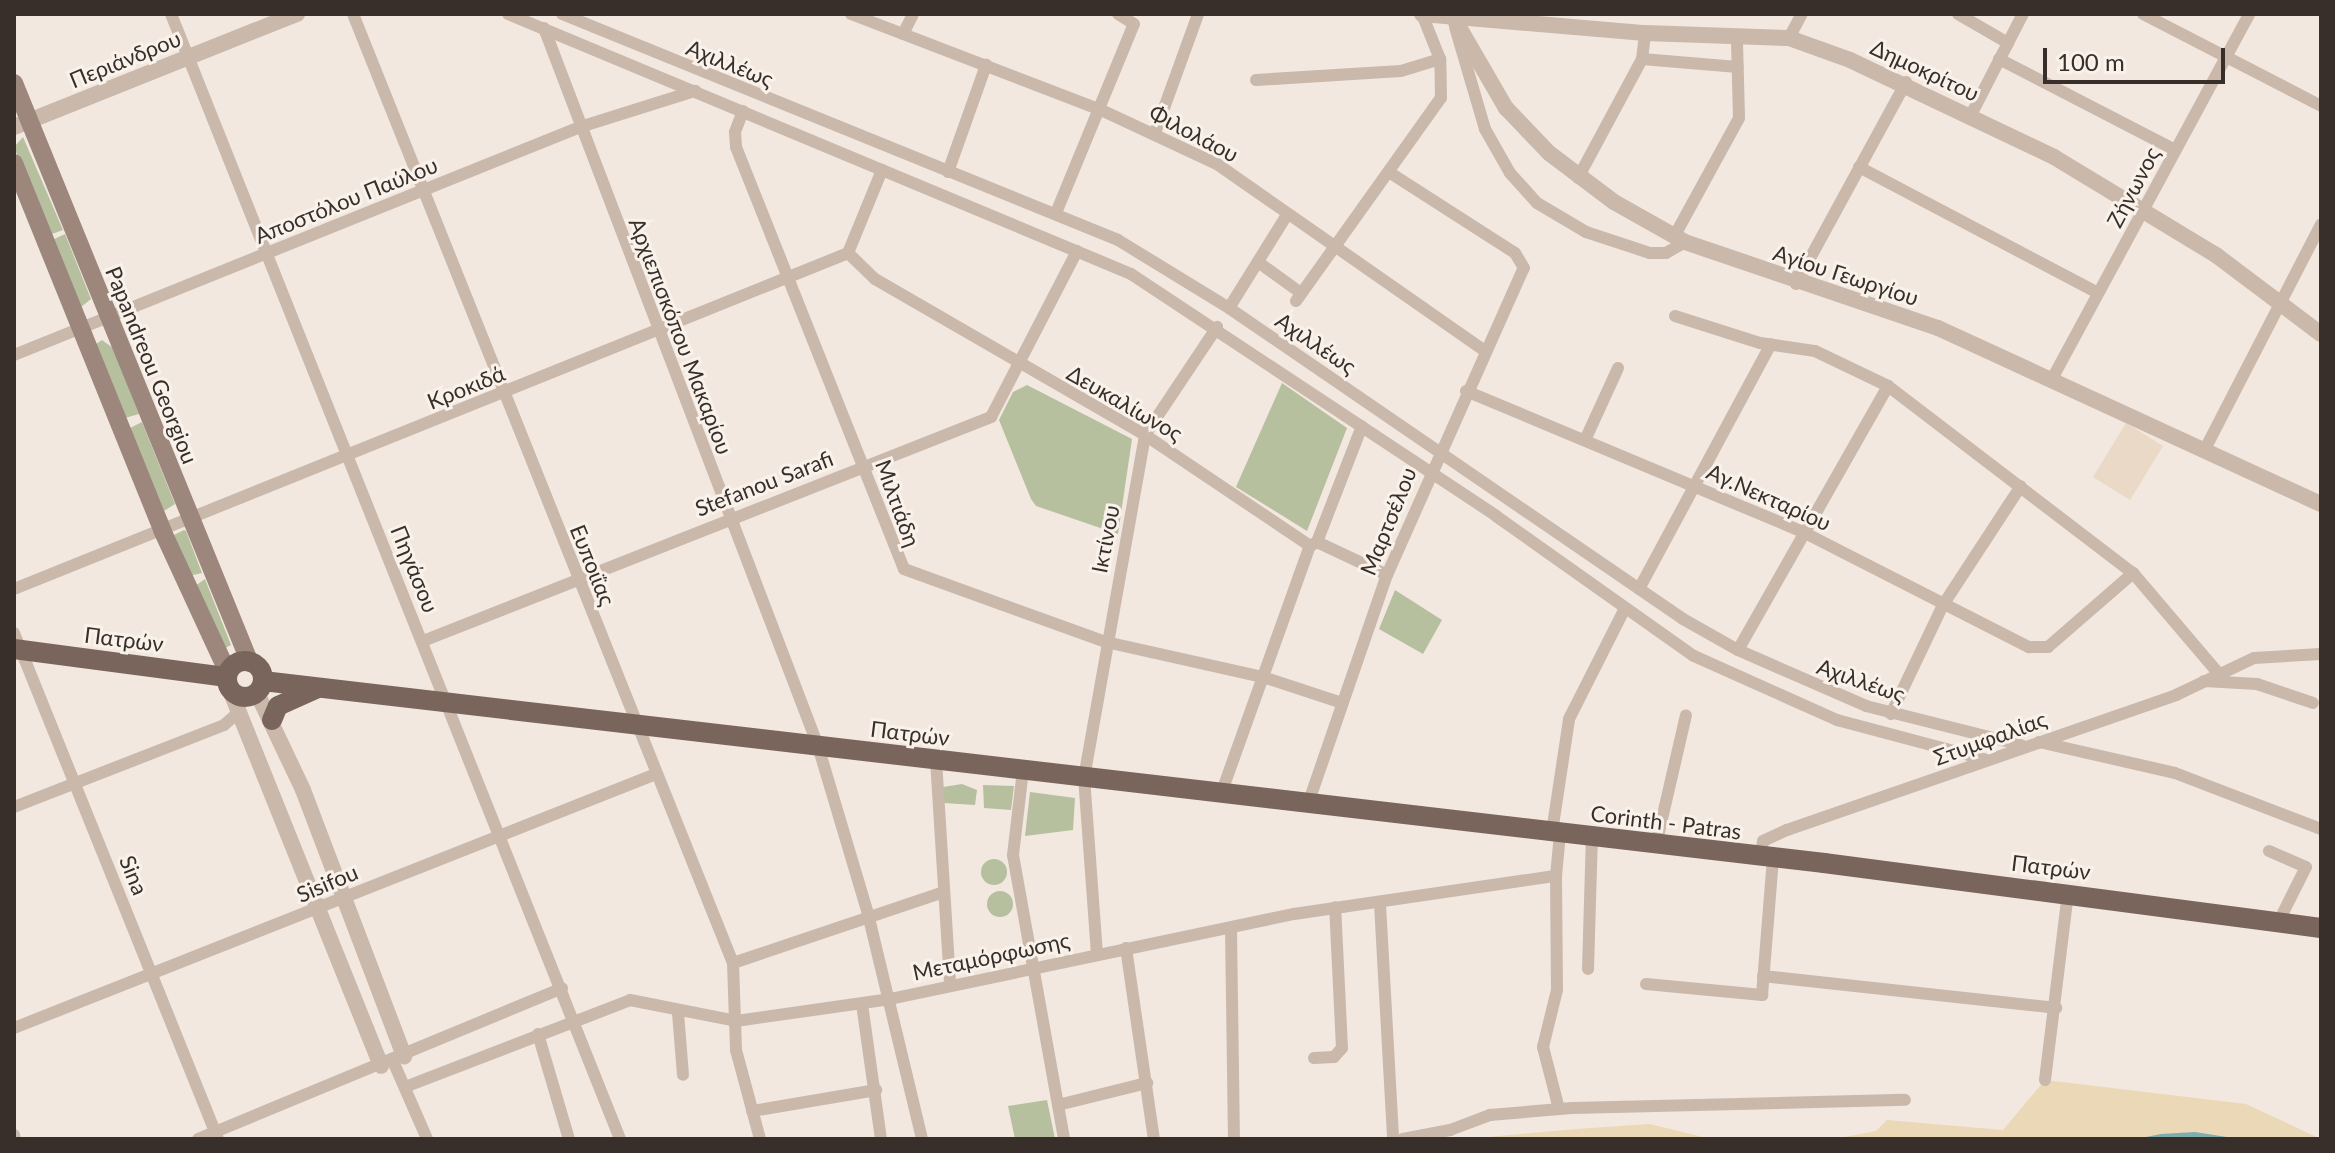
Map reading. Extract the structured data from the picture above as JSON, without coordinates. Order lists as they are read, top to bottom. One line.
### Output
{"streets":{"main road":["Papandreou Georgiou","Πατρών","Corinth - Patras"],"street":["Περιάνδρου","Αχιλλέως","Δημοκρίτου","Φιλολάου","Ζήνωνος","Αποστόλου Παύλου","Αγίου Γεωργίου","Αρχιεπισκόπου Μακαρίου","Κροκιδά","Δευκαλίωνος","Stefanou Sarafi","Αγ.Νεκταρίου","Μιλτιάδη","Μαρτσέλου","Ικτίνου","Ευποιΐας","Πηγάσου","Στυμφαλίας","Sina","Sisifou","Μεταμόρφωσης"]},"crossings":[["Περιάνδρου","Papandreou Georgiou"],["Περιάνδρου","Πηγάσου"],["Αχιλλέως","Αποστόλου Παύλου"],["Αχιλλέως","Αρχιεπισκόπου Μακαρίου"],["Αχιλλέως","Stefanou Sarafi"],["Αχιλλέως","Μιλτιάδη"],["Αχιλλέως","Μαρτσέλου"],["Αχιλλέως","Ικτίνου"],["Αχιλλέως","Στυμφαλίας"],["Δημοκρίτου","Ζήνωνος"],["Δημοκρίτου","Αγίου Γεωργίου"],["Φιλολάου","Μαρτσέλου"],["Ζήνωνος","Αγίου Γεωργίου"],["Αποστόλου Παύλου","Αρχιεπισκόπου Μακαρίου"],["Αποστόλου Παύλου","Papandreou Georgiou"],["Αποστόλου Παύλου","Ευποιΐας"],["Αποστόλου Παύλου","Πηγάσου"],["Αρχιεπισκόπου Μακαρίου","Κροκιδά"],["Αρχιεπισκόπου Μακαρίου","Stefanou Sarafi"],["Αρχιεπισκόπου Μακαρίου","Πατρών"],["Αρχιεπισκόπου Μακαρίου","Μεταμόρφωσης"],["Papandreou Georgiou","Κροκιδά"],["Κροκιδά","Δευκαλίωνος"],["Κροκιδά","Μιλτιάδη"],["Κροκιδά","Ευποιΐας"],["Κροκιδά","Πηγάσου"],["Δευκαλίωνος","Stefanou Sarafi"],["Δευκαλίωνος","Μαρτσέλου"],["Δευκαλίωνος","Ικτίνου"],["Stefanou Sarafi","Μιλτιάδη"],["Stefanou Sarafi","Ευποιΐας"],["Stefanou Sarafi","Πηγάσου"],["Αγ.Νεκταρίου","Μαρτσέλου"],["Μιλτιάδη","Μαρτσέλου"],["Μιλτιάδη","Ικτίνου"],["Μαρτσέλου","Πατρών"],["Ικτίνου","Πατρών"],["Ικτίνου","Μεταμόρφωσης"],["Ευποιΐας","Πατρών"],["Ευποιΐας","Sisifou"],["Ευποιΐας","Μεταμόρφωσης"],["Πηγάσου","Πατρών"],["Πηγάσου","Sisifou"],["Πηγάσου","Μεταμόρφωσης"],["Πατρών","Corinth - Patras"],["Πατρών","Sina"],["Sina","Sisifou"]],"scale_bar":"100 m"}
